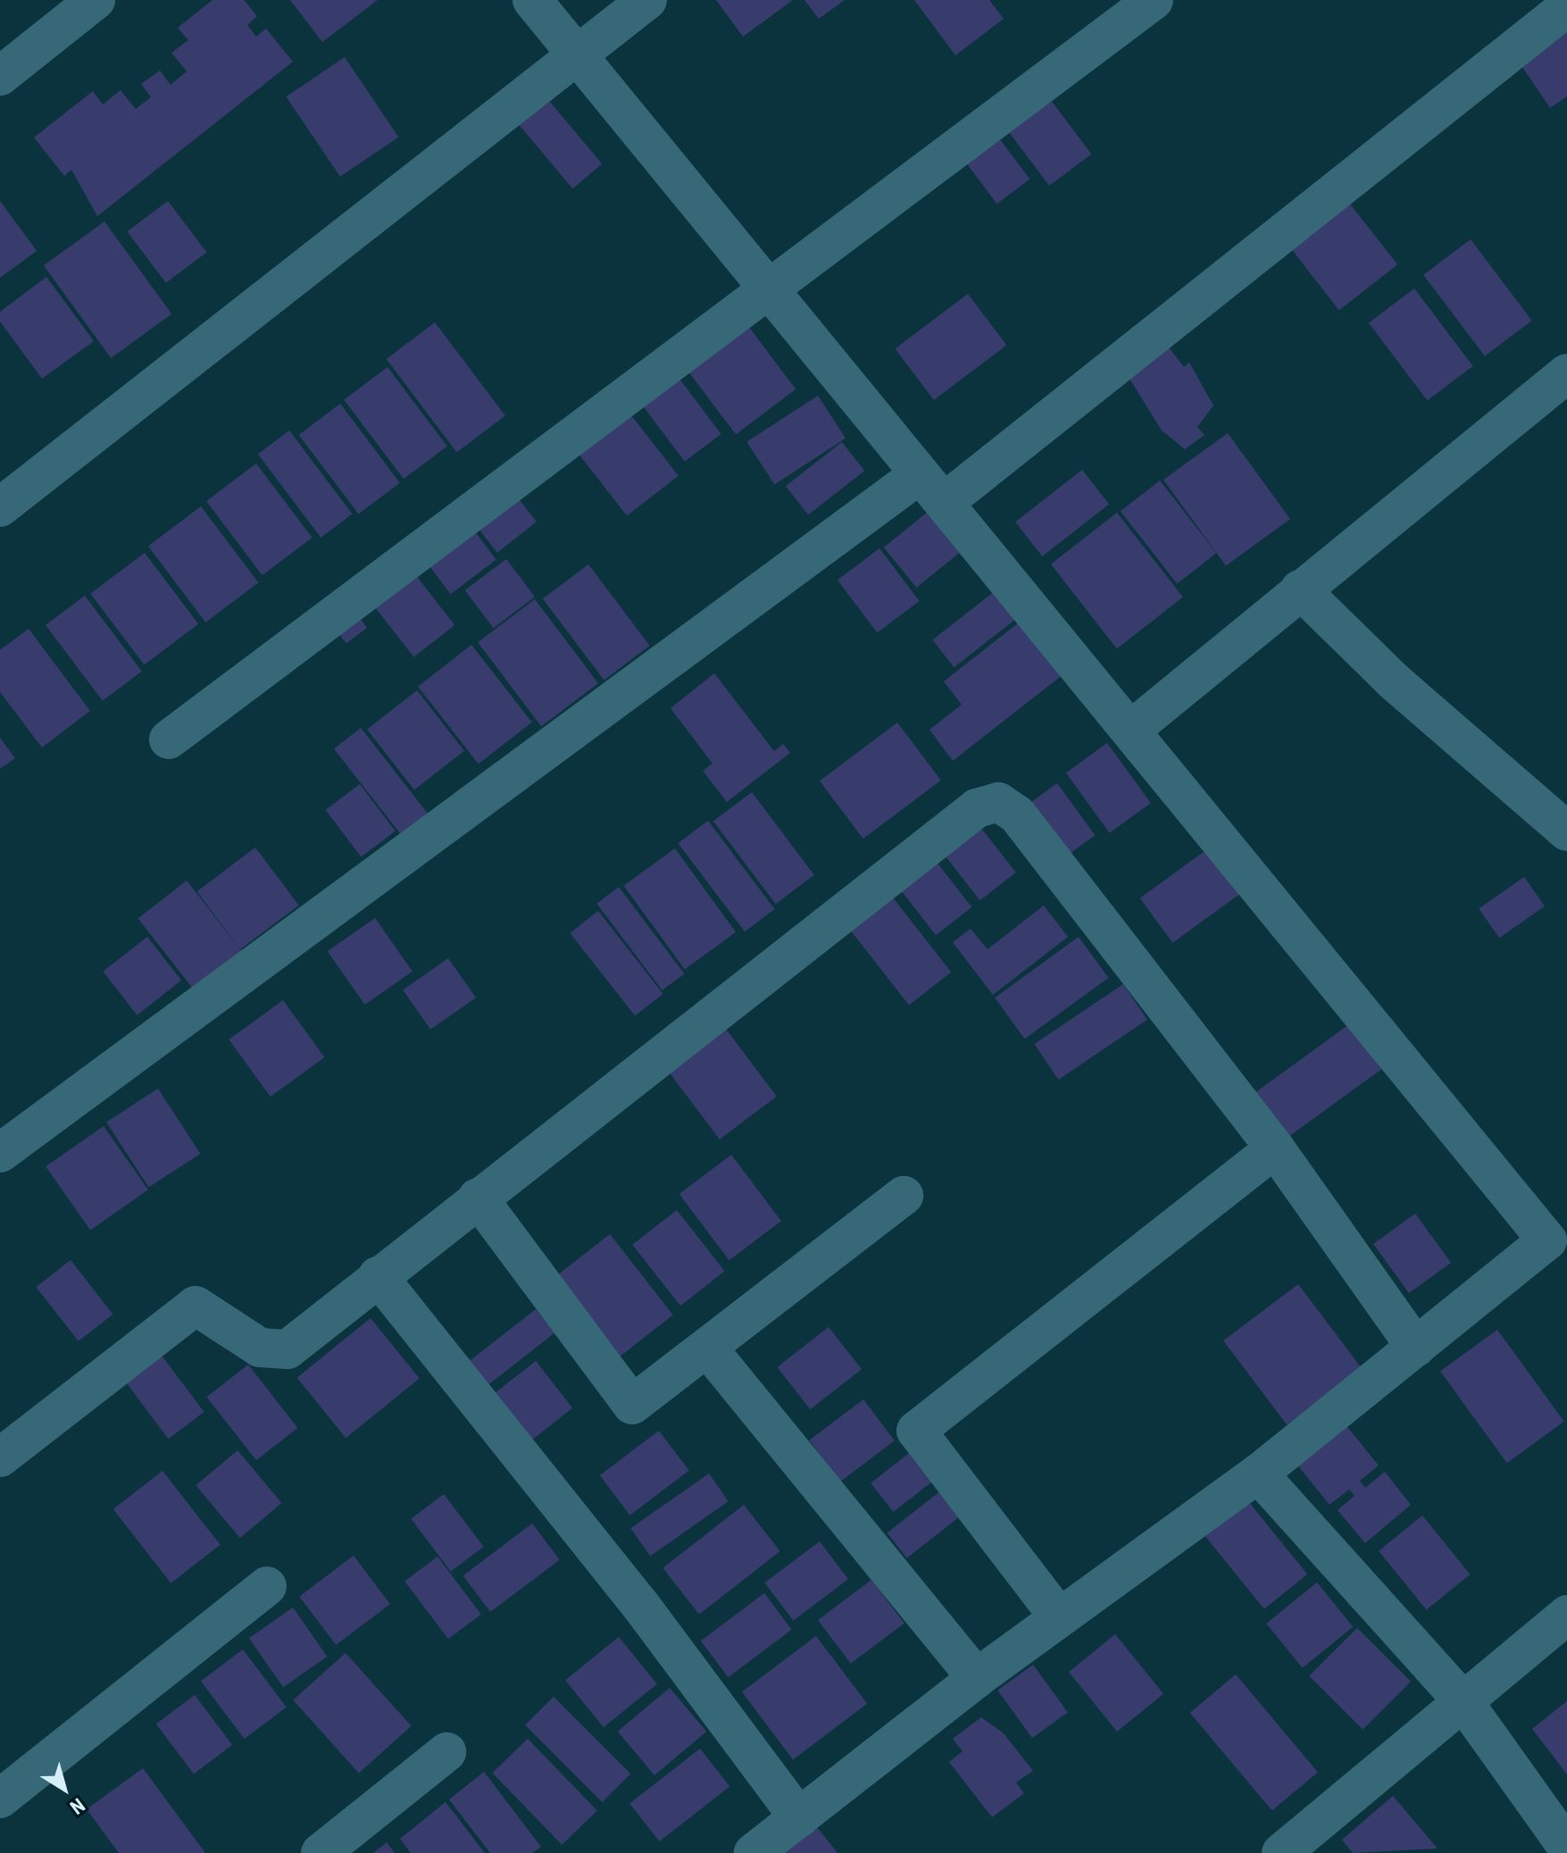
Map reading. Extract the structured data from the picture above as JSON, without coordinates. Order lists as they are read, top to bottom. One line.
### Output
{"north":"bottom right"}
